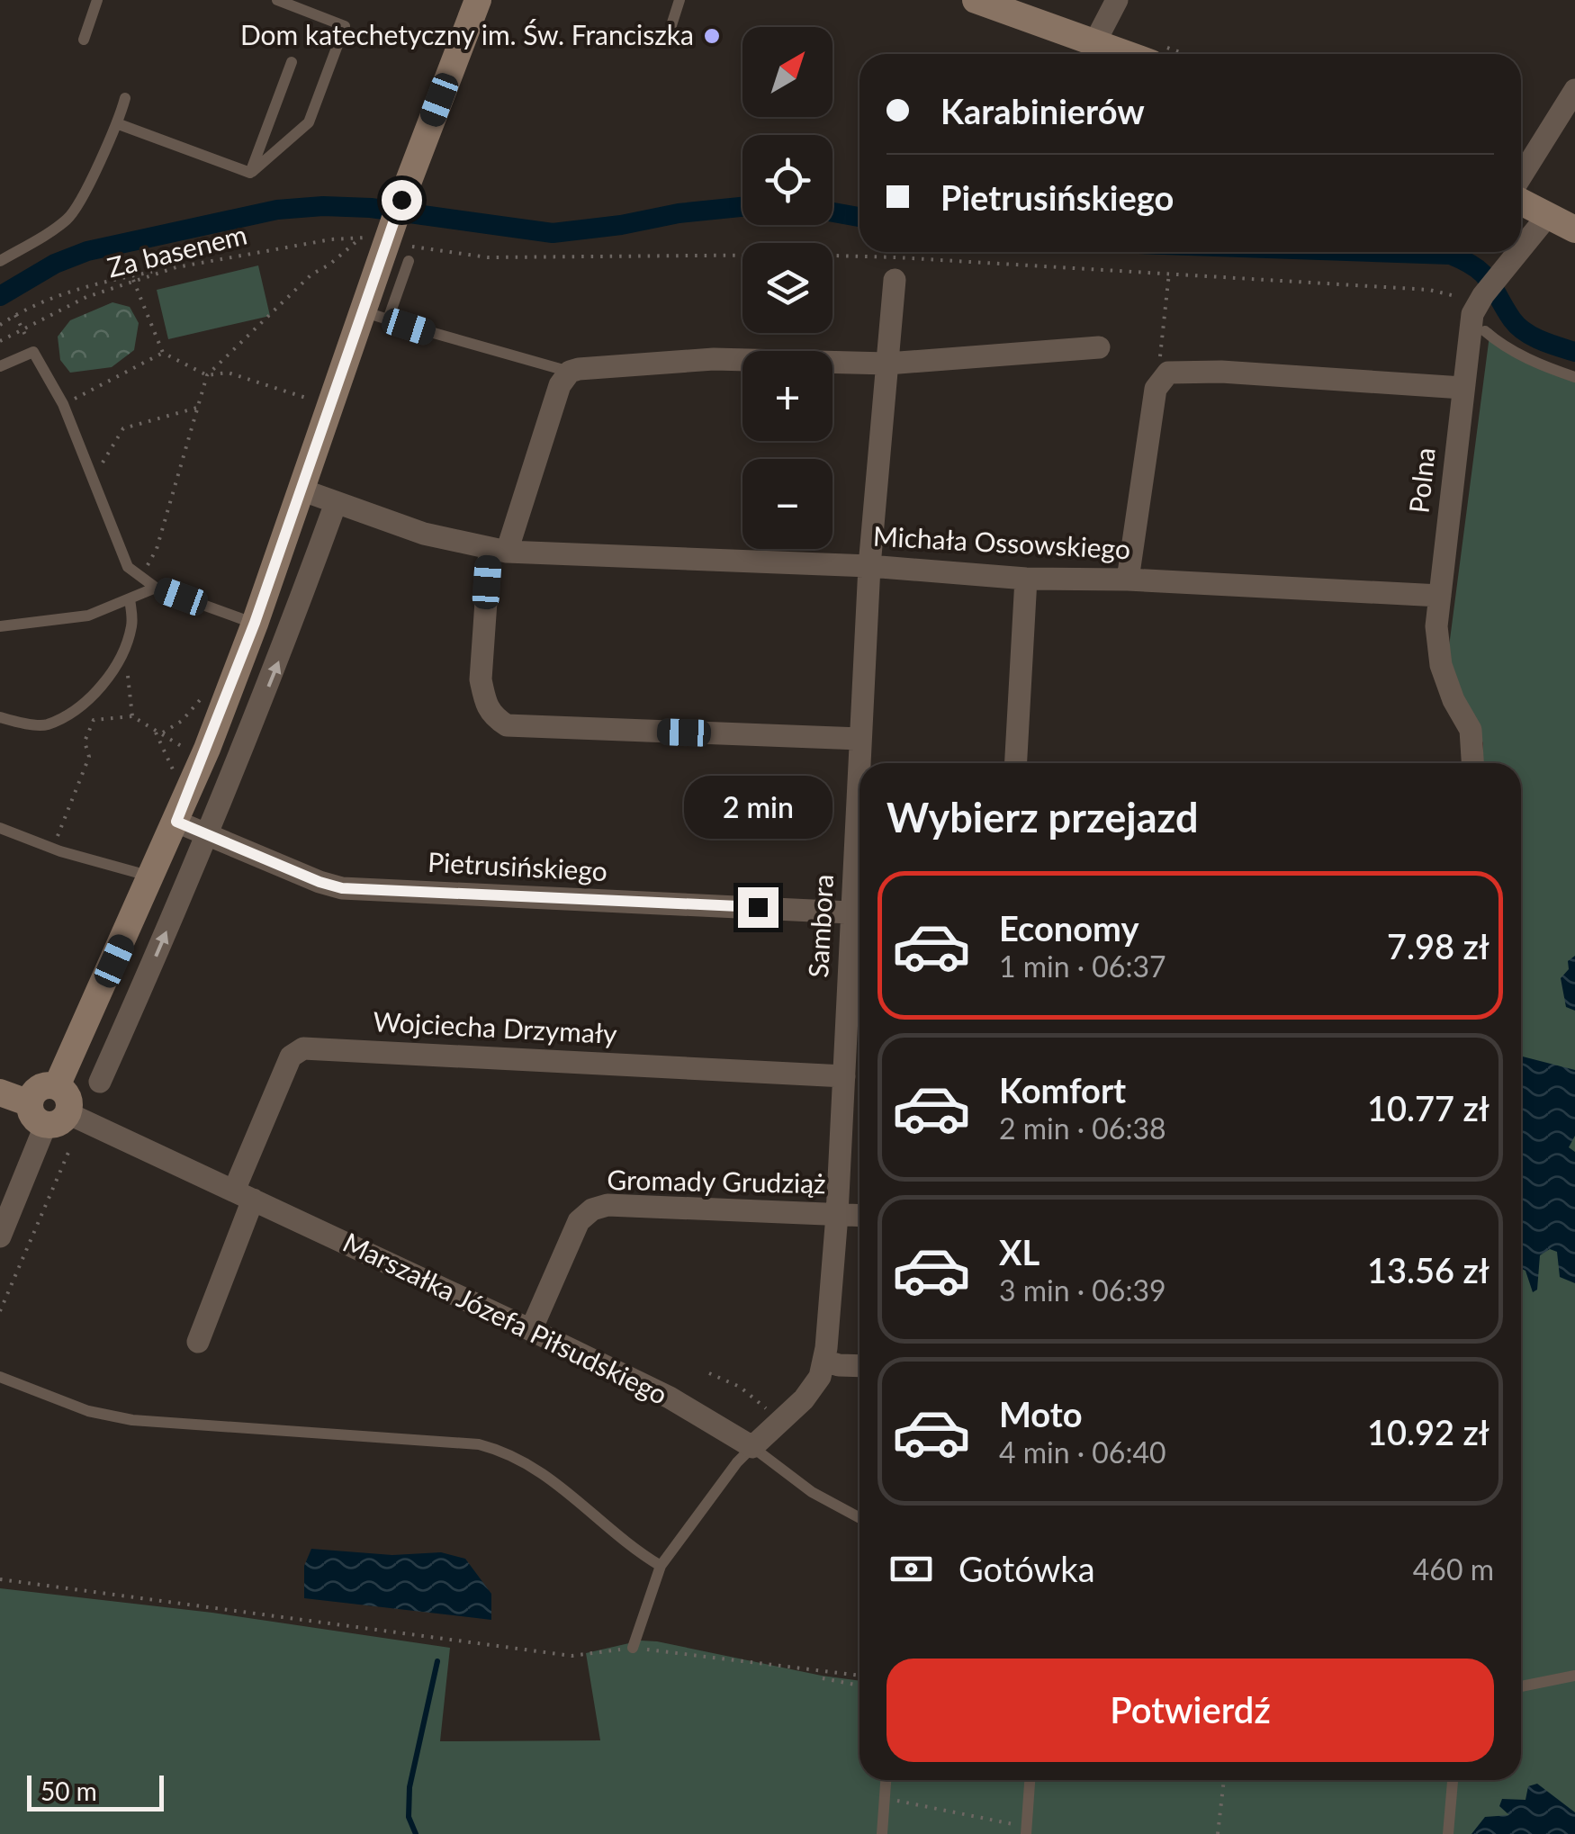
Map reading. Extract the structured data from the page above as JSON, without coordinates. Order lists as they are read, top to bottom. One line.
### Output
{"streets":{"main road":["Marszałka Józefa Piłsudskiego"],"street":["Polna","Michała Ossowskiego","Pietrusińskiego","Sambora","Wojciecha Drzymały","Gromady Grudziąż"],"path":["Za basenem"]},"crossings":[["Polna","Michała Ossowskiego"],["Michała Ossowskiego","Sambora"],["Pietrusińskiego","Sambora"],["Sambora","Wojciecha Drzymały"],["Sambora","Gromady Grudziąż"],["Sambora","Marszałka Józefa Piłsudskiego"],["Wojciecha Drzymały","Marszałka Józefa Piłsudskiego"],["Gromady Grudziąż","Marszałka Józefa Piłsudskiego"]],"places":["Dom katechetyczny im. Św. Franciszka"],"scale_bar":"50 m","north":"top right","page":{"map_buttons":["+","−"],"banner":["Karabinierów","Pietrusińskiego"],"heading":"Wybierz przejazd","bubble":"2 min","list":[{"name":"Economy","note":"1 min · 06:37","value":"7.98 zł"},{"name":"Komfort","note":"2 min · 06:38","value":"10.77 zł"},{"name":"XL","note":"3 min · 06:39","value":"13.56 zł"},{"name":"Moto","note":"4 min · 06:40","value":"10.92 zł"}],"pay":["Gotówka","460 m"],"buttons":"Potwierdź","scale":"50 m"}}
